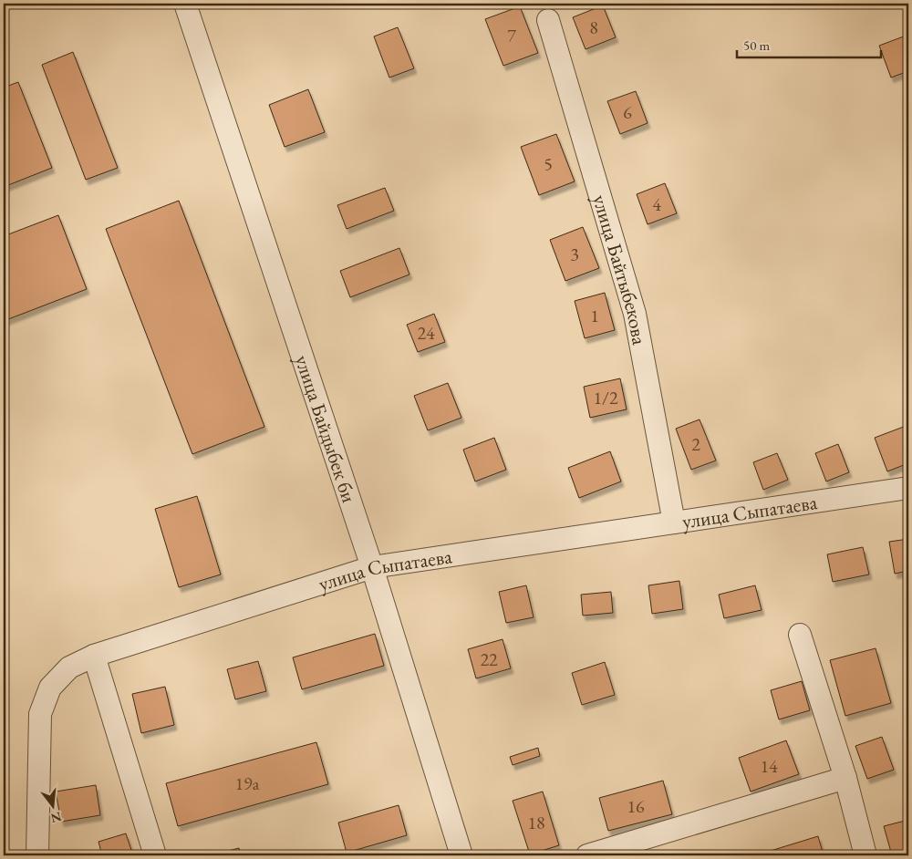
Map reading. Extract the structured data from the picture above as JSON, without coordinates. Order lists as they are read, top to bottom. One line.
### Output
{"streets":{"street":["улица Байтыбекова","улица Байдыбек би","улица Сыпатаева"]},"crossings":[["улица Байтыбекова","улица Сыпатаева"],["улица Байдыбек би","улица Сыпатаева"]],"house_numbers":["8","7","6","5","4","3","1","24","1/2","2","22","14","19а","16","18"],"scale_bar":"50 m","north":"bottom"}
